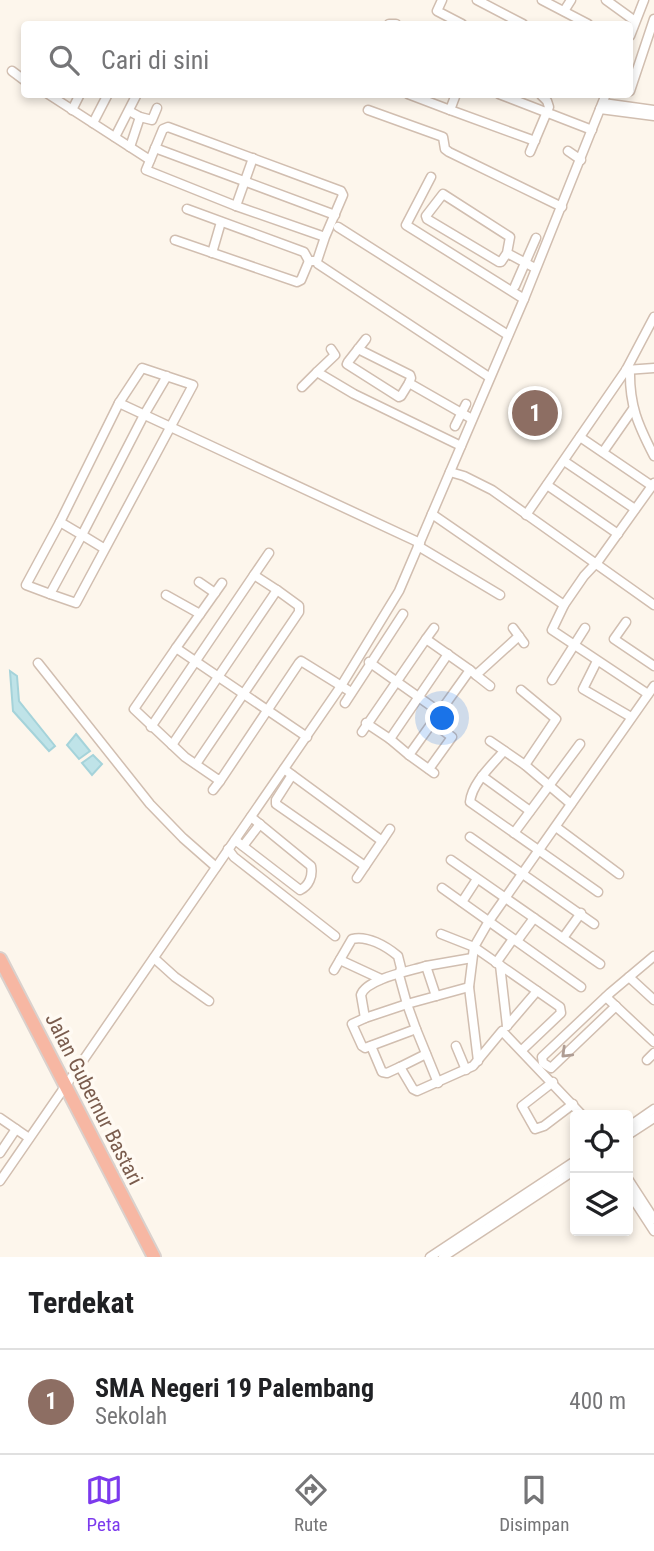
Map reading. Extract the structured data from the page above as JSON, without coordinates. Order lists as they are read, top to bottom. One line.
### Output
{"streets":{"highway":["Jalan Gubernur Bastari"]},"page":{"search":"Cari di sini","pins":"1","heading":"Terdekat","list":[{"mark":"1","name":"SMA Negeri 19 Palembang","note":"Sekolah","value":"400 m"}],"nav":["Peta","Rute","Disimpan"]}}
